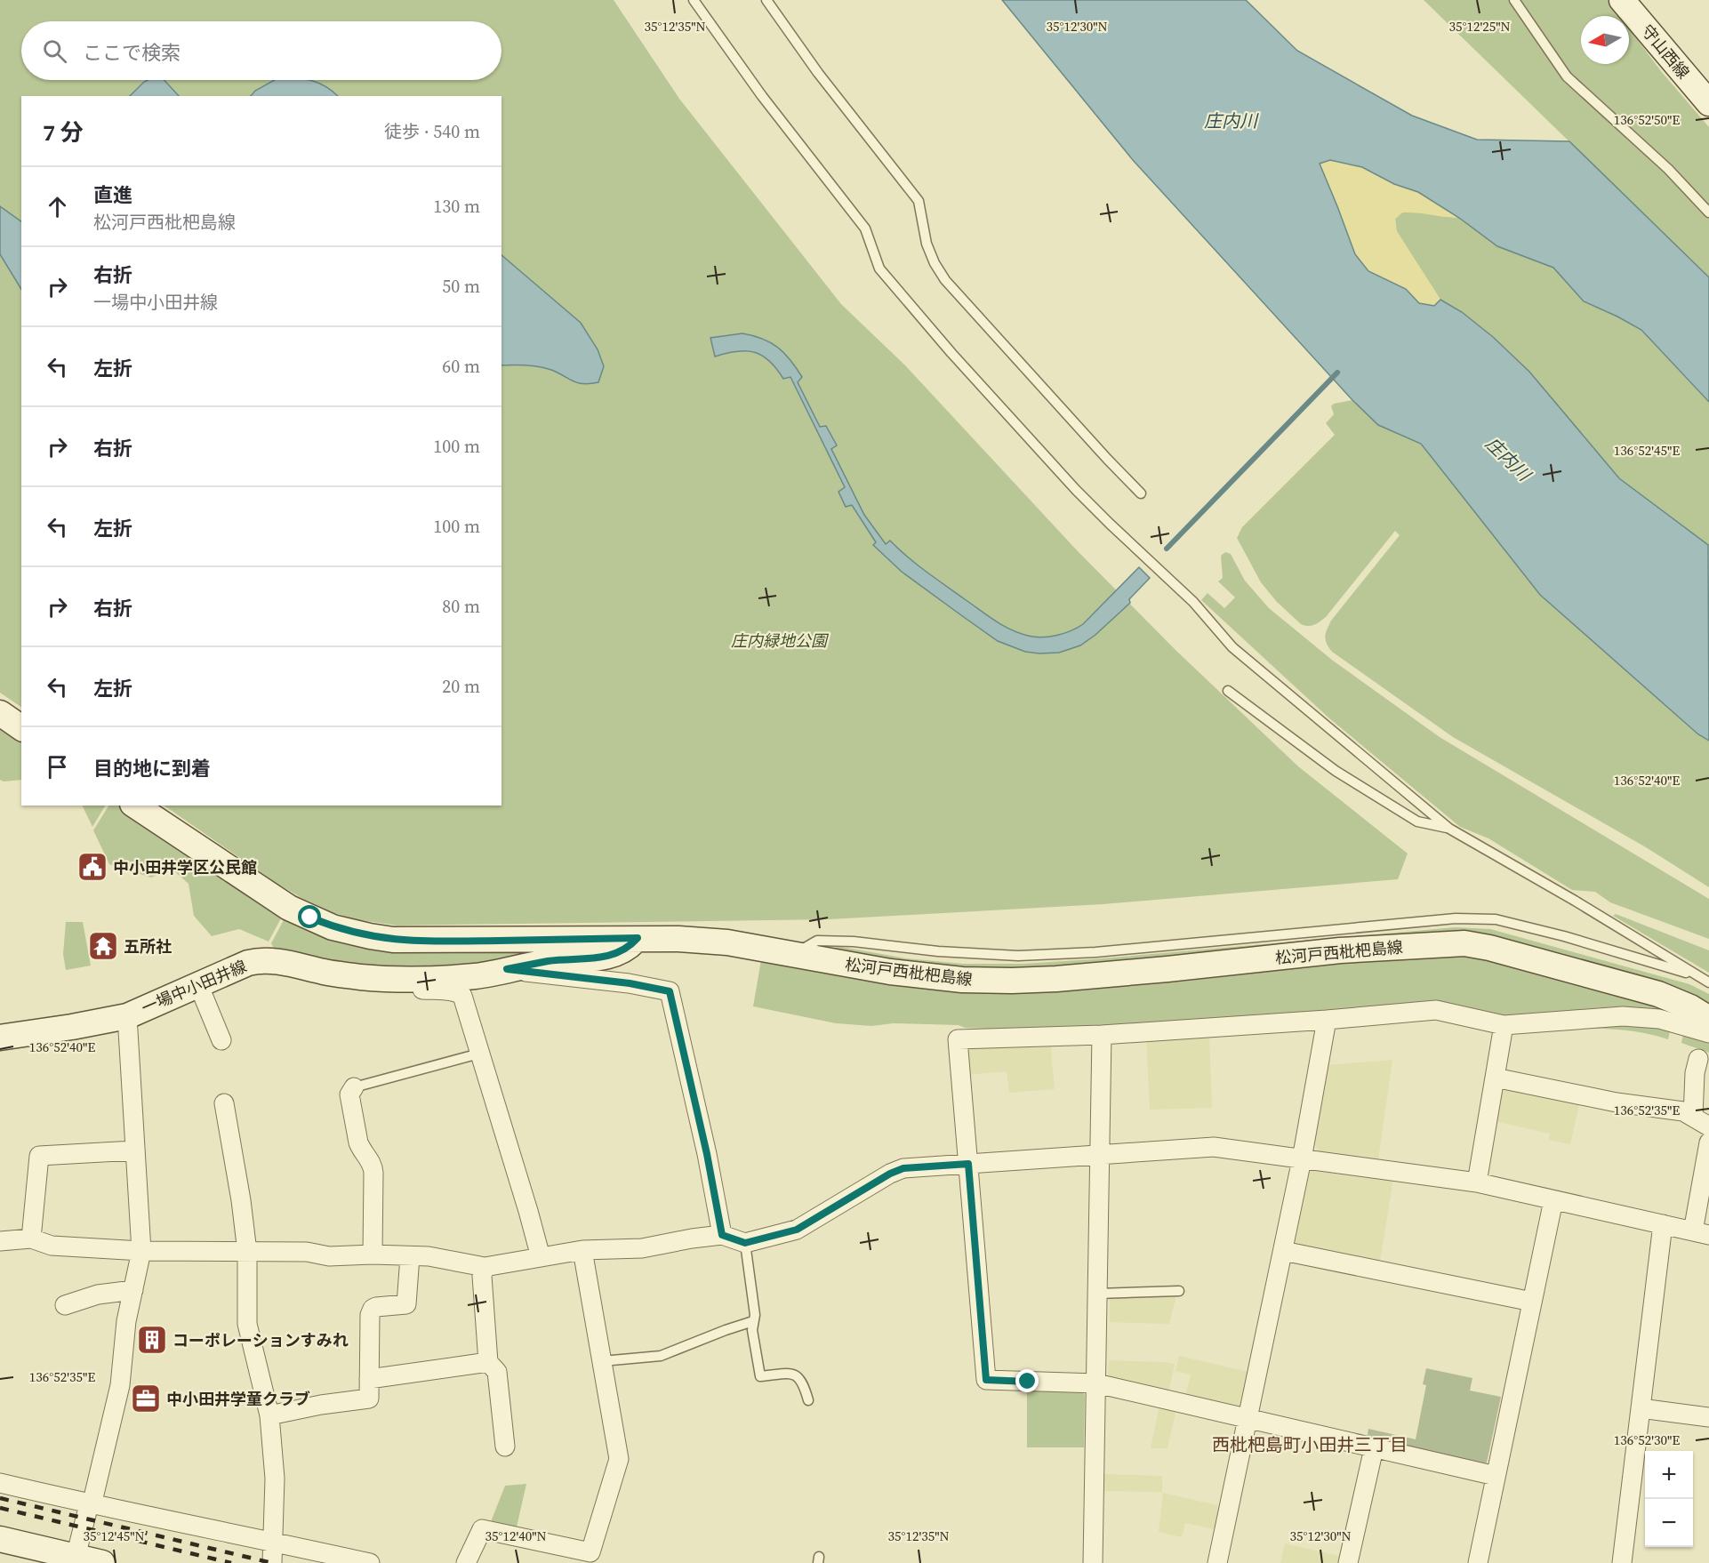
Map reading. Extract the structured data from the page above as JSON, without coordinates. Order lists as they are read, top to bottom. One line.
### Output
{"streets":{"main road":["守山西線","松河戸西枇杷島線","一場中小田井線"]},"crossings":[["松河戸西枇杷島線","一場中小田井線"]],"districts":["西枇杷島町小田井三丁目"],"water":["庄内川"],"parks":["庄内緑地公園"],"places":{"public building":["中小田井学区公民館"],"temple":["五所社"],"building":["コーポレーションすみれ"],"office":["中小田井学童クラブ"]},"north":"left","page":{"search":"ここで検索","heading":["7 分","徒歩 · 540 m"],"list":[["直進","松河戸西枇杷島線","130 m"],["右折","一場中小田井線","50 m"],["左折","60 m"],["右折","100 m"],["左折","100 m"],["右折","80 m"],["左折","20 m"],"目的地に到着"],"map_buttons":["+","−"]},"coordinates":["35°12'35\"N","35°12'30\"N","35°12'25\"N","136°52'50\"E","136°52'45\"E","136°52'40\"E","136°52'35\"E","136°52'30\"E","35°12'45\"N","35°12'40\"N"]}
